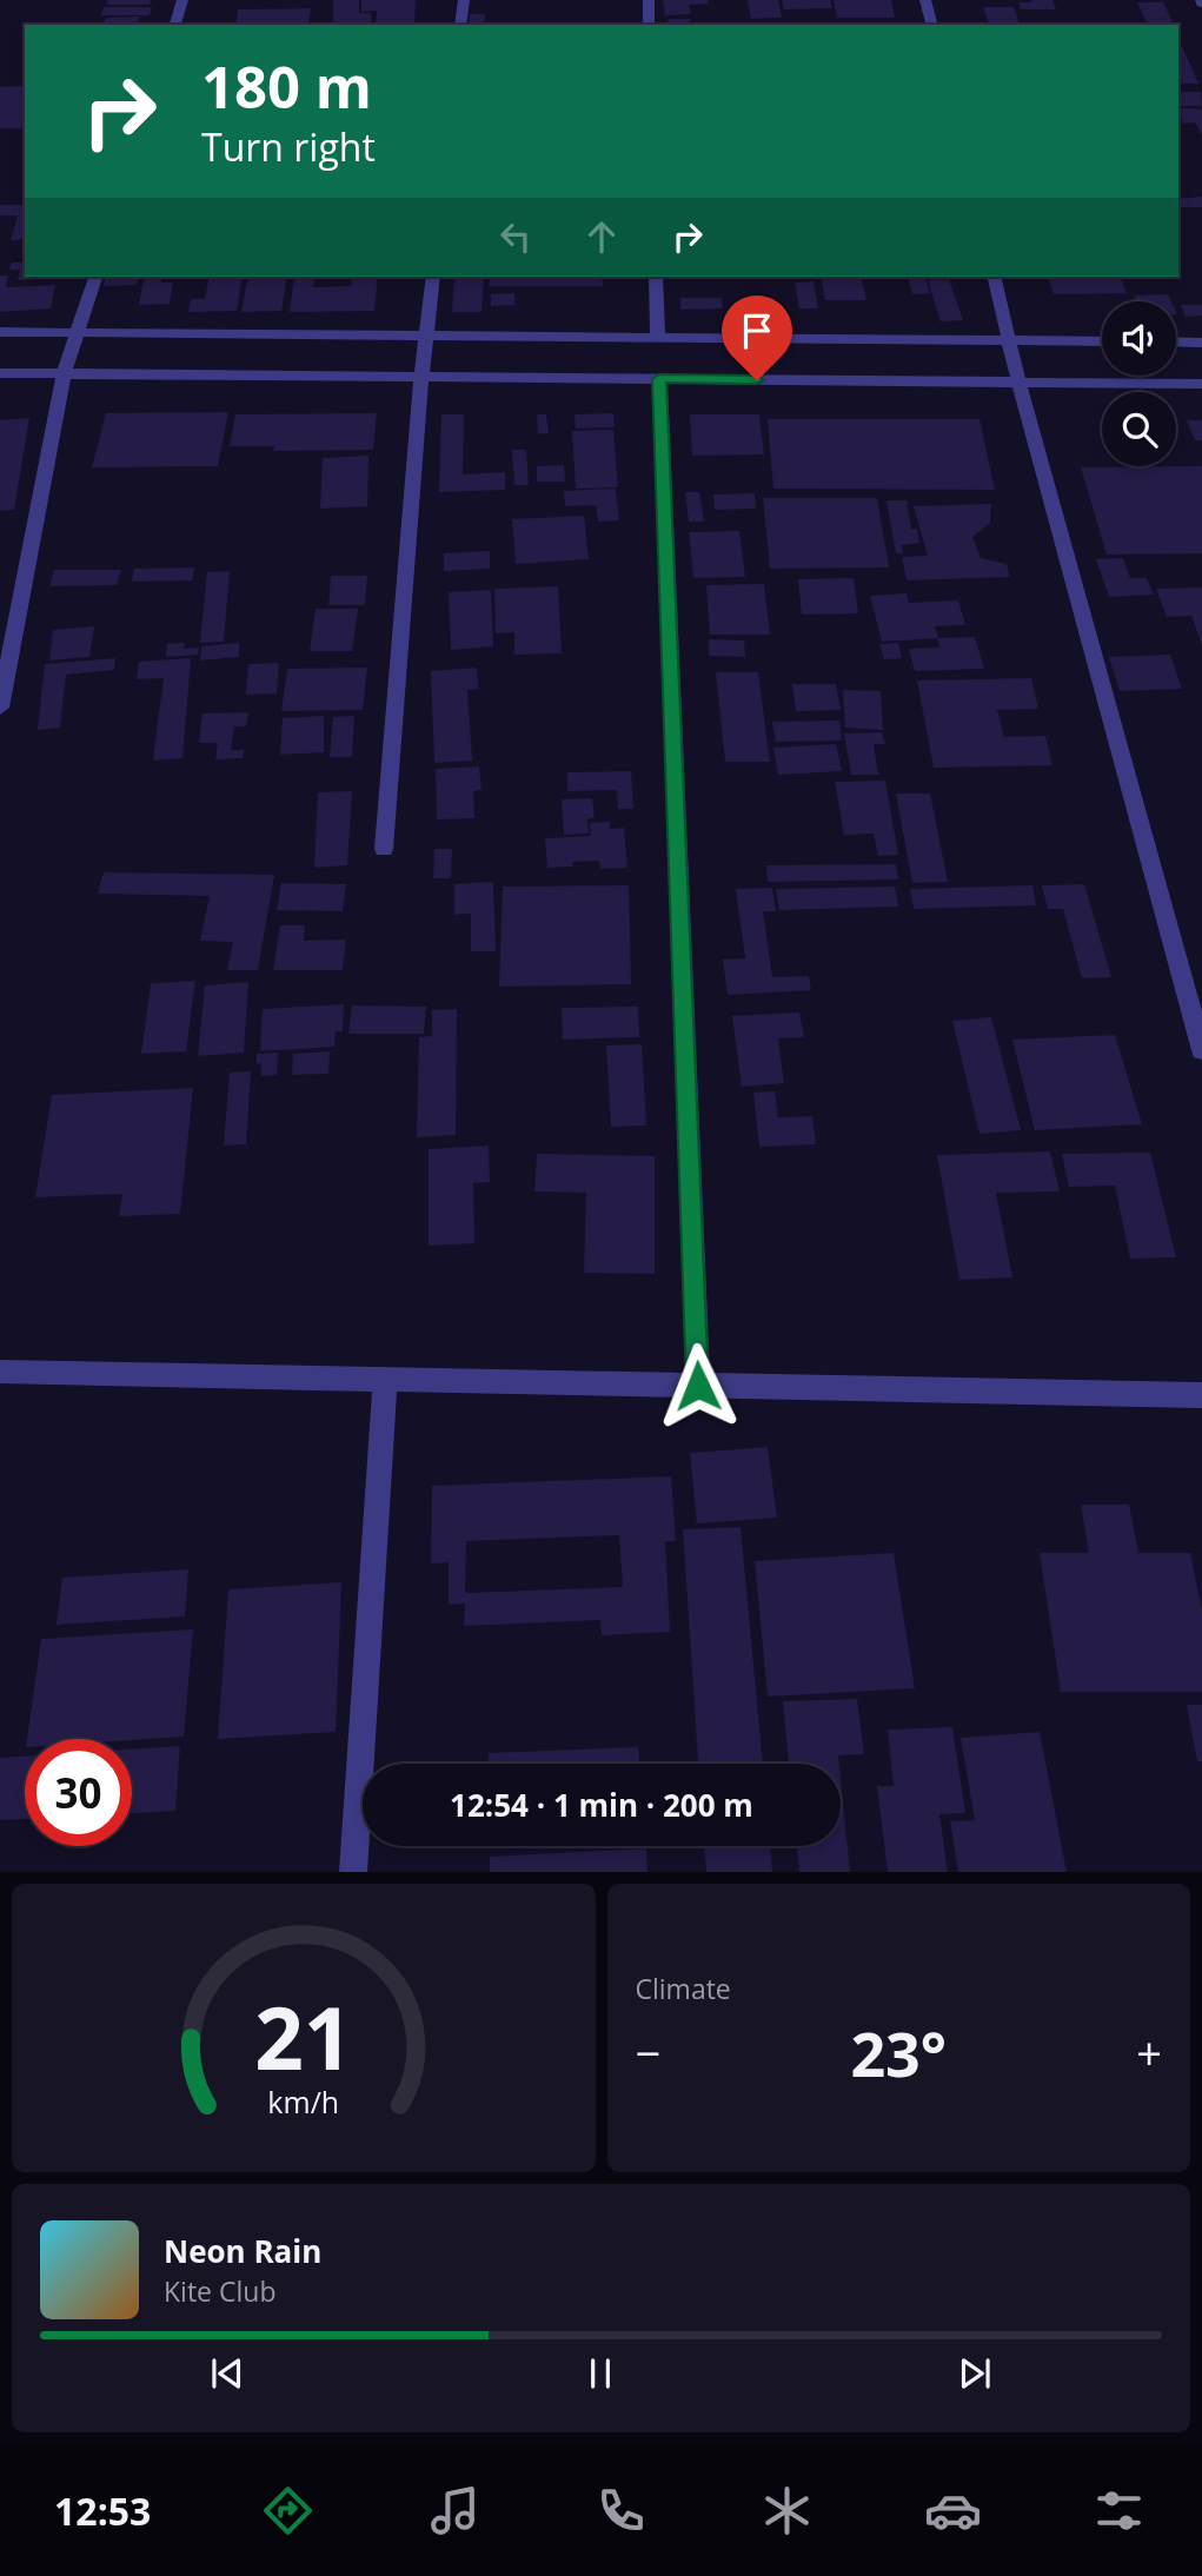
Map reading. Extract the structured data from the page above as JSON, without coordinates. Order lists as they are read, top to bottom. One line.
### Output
{"page":{"turn":["180 m","Turn right"],"limit":"30","trip":"12:54 · 1 min · 200 m","tile":"Climate","heat":["−","23°","+"],"song":["Neon Rain","Kite Club"],"tabs":"12:53","gauge":["21","km/h"]}}
